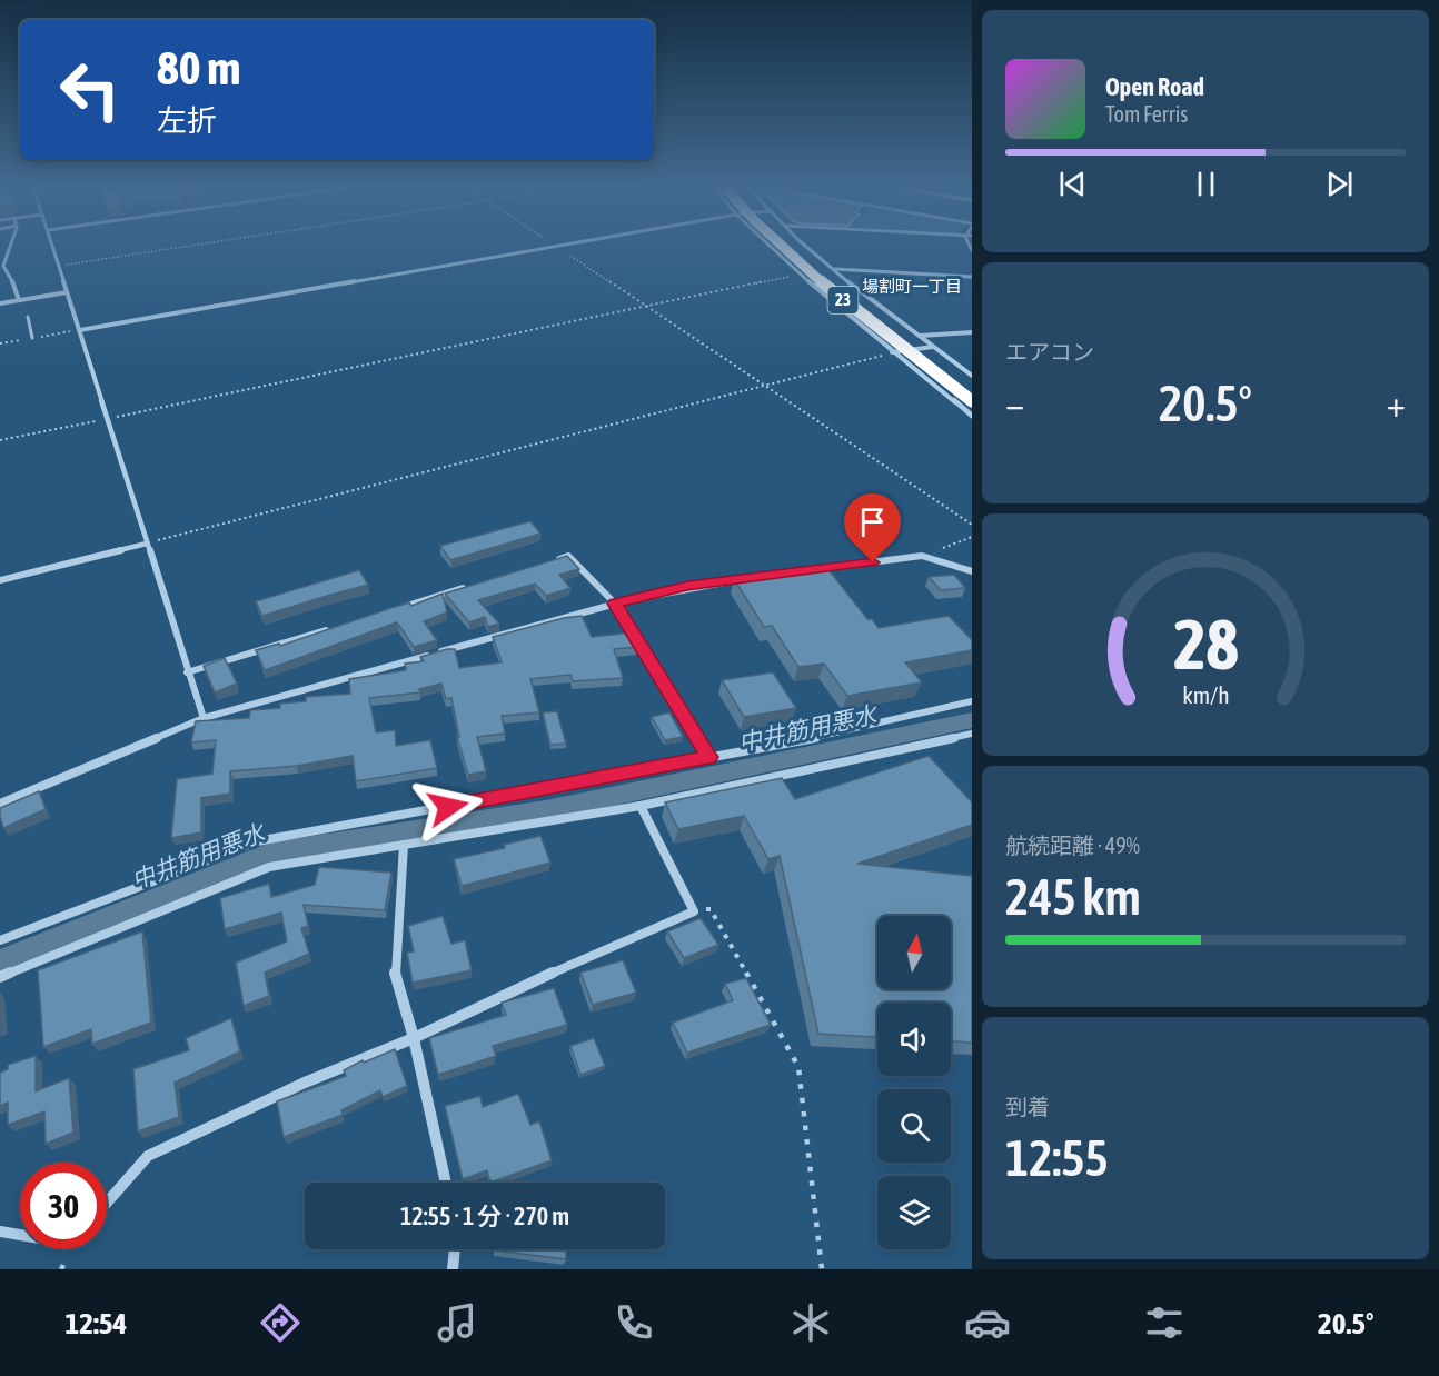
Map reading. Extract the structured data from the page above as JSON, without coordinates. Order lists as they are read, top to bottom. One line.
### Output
{"streets":{"highway":["23"]},"districts":["場割町一丁目"],"water":["中井筋用悪水"],"north":"top","page":{"turn":["80 m","左折"],"song":["Open Road","Tom Ferris"],"tile":["エアコン",["航続距離 · 49%","245 km"],["到着","12:55"]],"heat":["−","20.5°","+"],"limit":"30","trip":"12:55 · 1 分 · 270 m","tabs":["12:54","20.5°"],"gauge":["28","km/h"]}}
